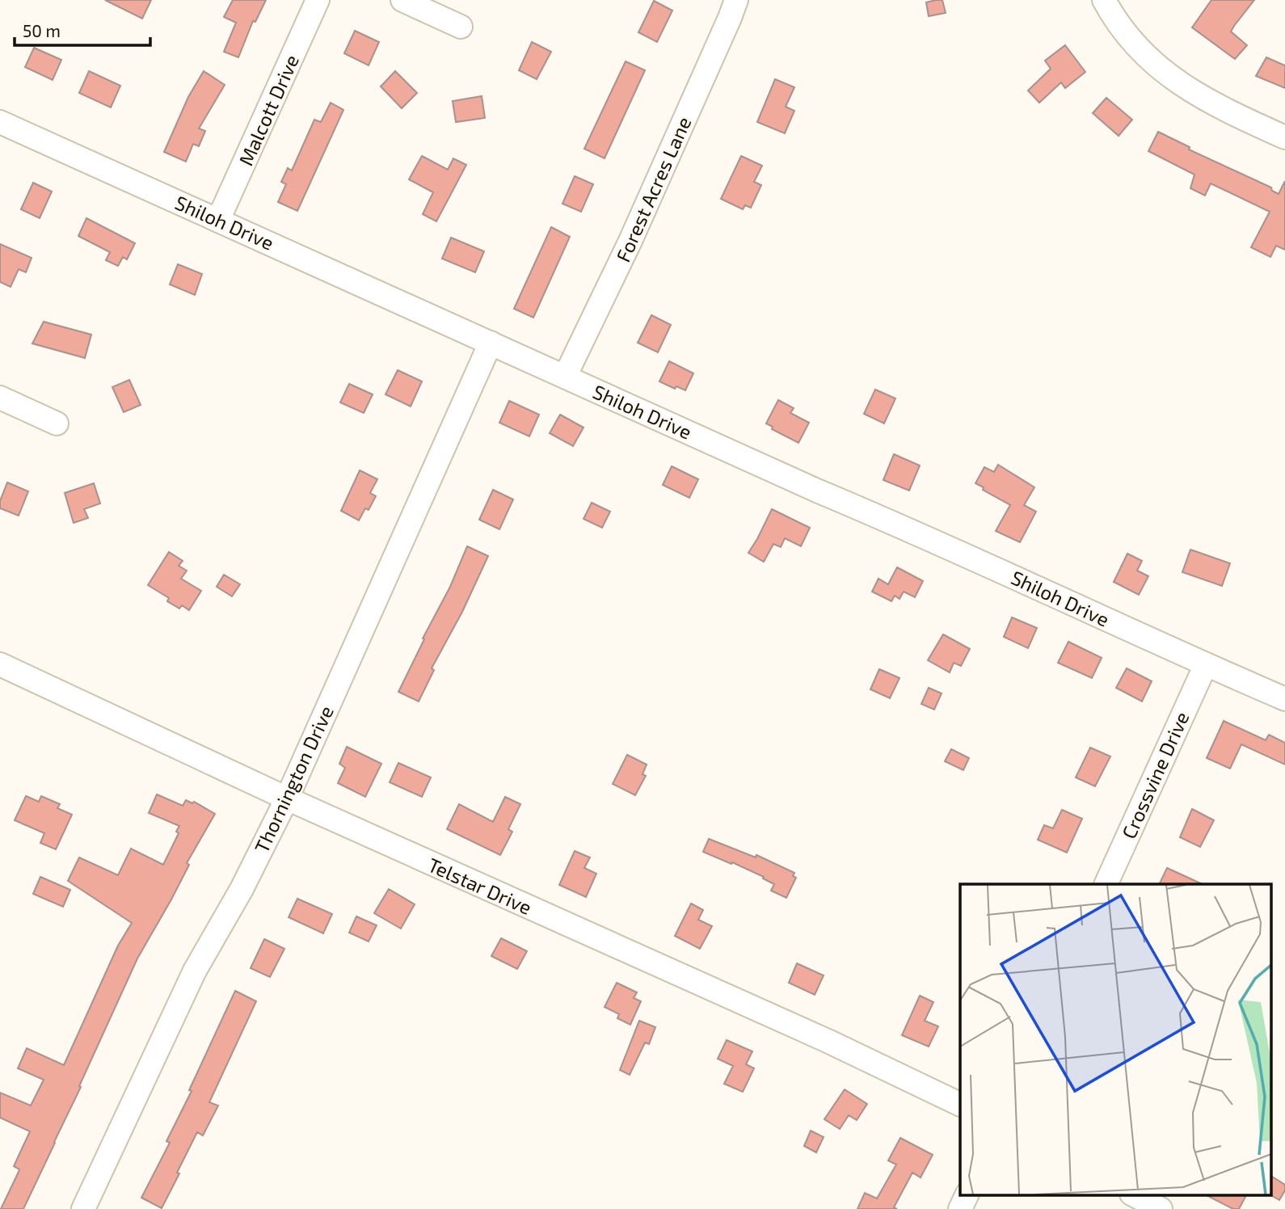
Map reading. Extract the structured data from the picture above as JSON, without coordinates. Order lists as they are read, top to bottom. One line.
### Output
{"streets":{"street":["Malcott Drive","Forest Acres Lane","Shiloh Drive","Crossvine Drive","Thornington Drive","Telstar Drive"]},"crossings":[["Malcott Drive","Shiloh Drive"],["Forest Acres Lane","Shiloh Drive"],["Shiloh Drive","Crossvine Drive"],["Shiloh Drive","Thornington Drive"],["Thornington Drive","Telstar Drive"]],"scale_bar":"50 m"}
